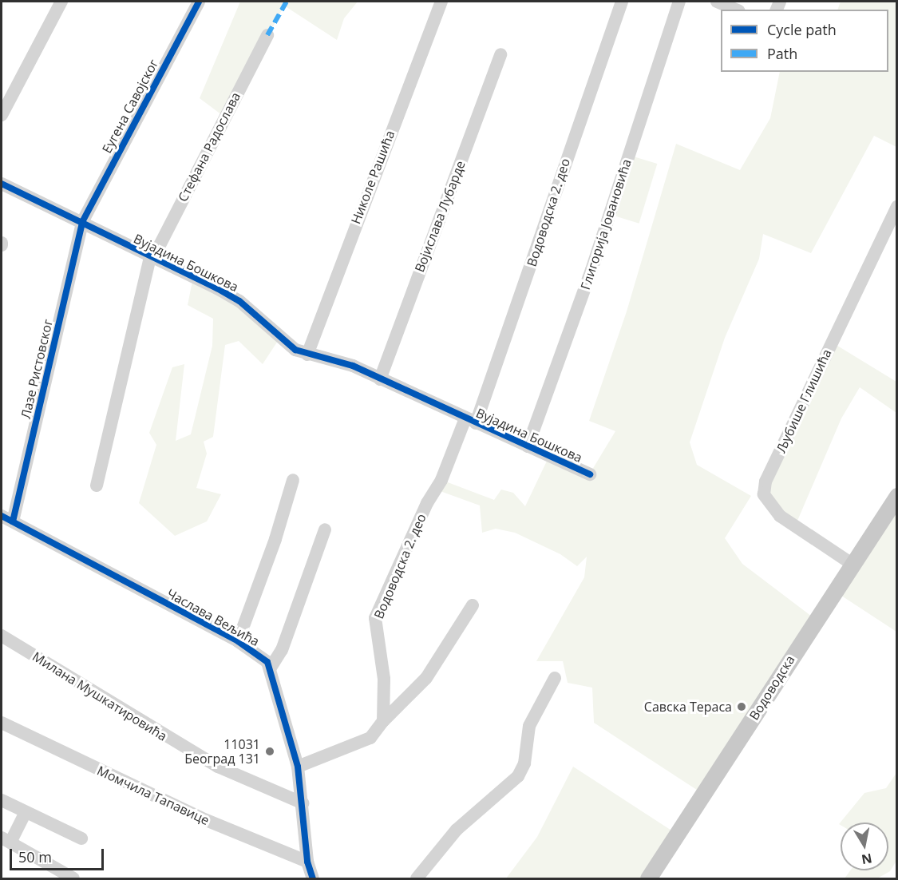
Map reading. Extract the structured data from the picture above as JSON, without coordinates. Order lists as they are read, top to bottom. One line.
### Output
{"streets":{"main road":["Водоводска"],"street":["Еугена Савојског","Стефана Радослава","Николе Рашића","Водоводска 2. део","Војислава Лубарде","Глигорија Јовановића","Вујадина Бошкова","Лазе Ристовског","Љубише Глишића","Часлава Вељића","Милана Мушкатировића","Момчила Тапавице"]},"crossings":[["Еугена Савојског","Вујадина Бошкова"],["Еугена Савојског","Лазе Ристовског"],["Стефана Радослава","Вујадина Бошкова"],["Николе Рашића","Вујадина Бошкова"],["Водоводска 2. део","Вујадина Бошкова"],["Војислава Лубарде","Вујадина Бошкова"],["Глигорија Јовановића","Вујадина Бошкова"],["Вујадина Бошкова","Лазе Ристовског"],["Лазе Ристовског","Часлава Вељића"],["Љубише Глишића","Водоводска"]],"places":["Савска Тераса","11031 Београд 131"],"legend":["Cycle path","Path"],"scale_bar":"50 m","north":"bottom"}
